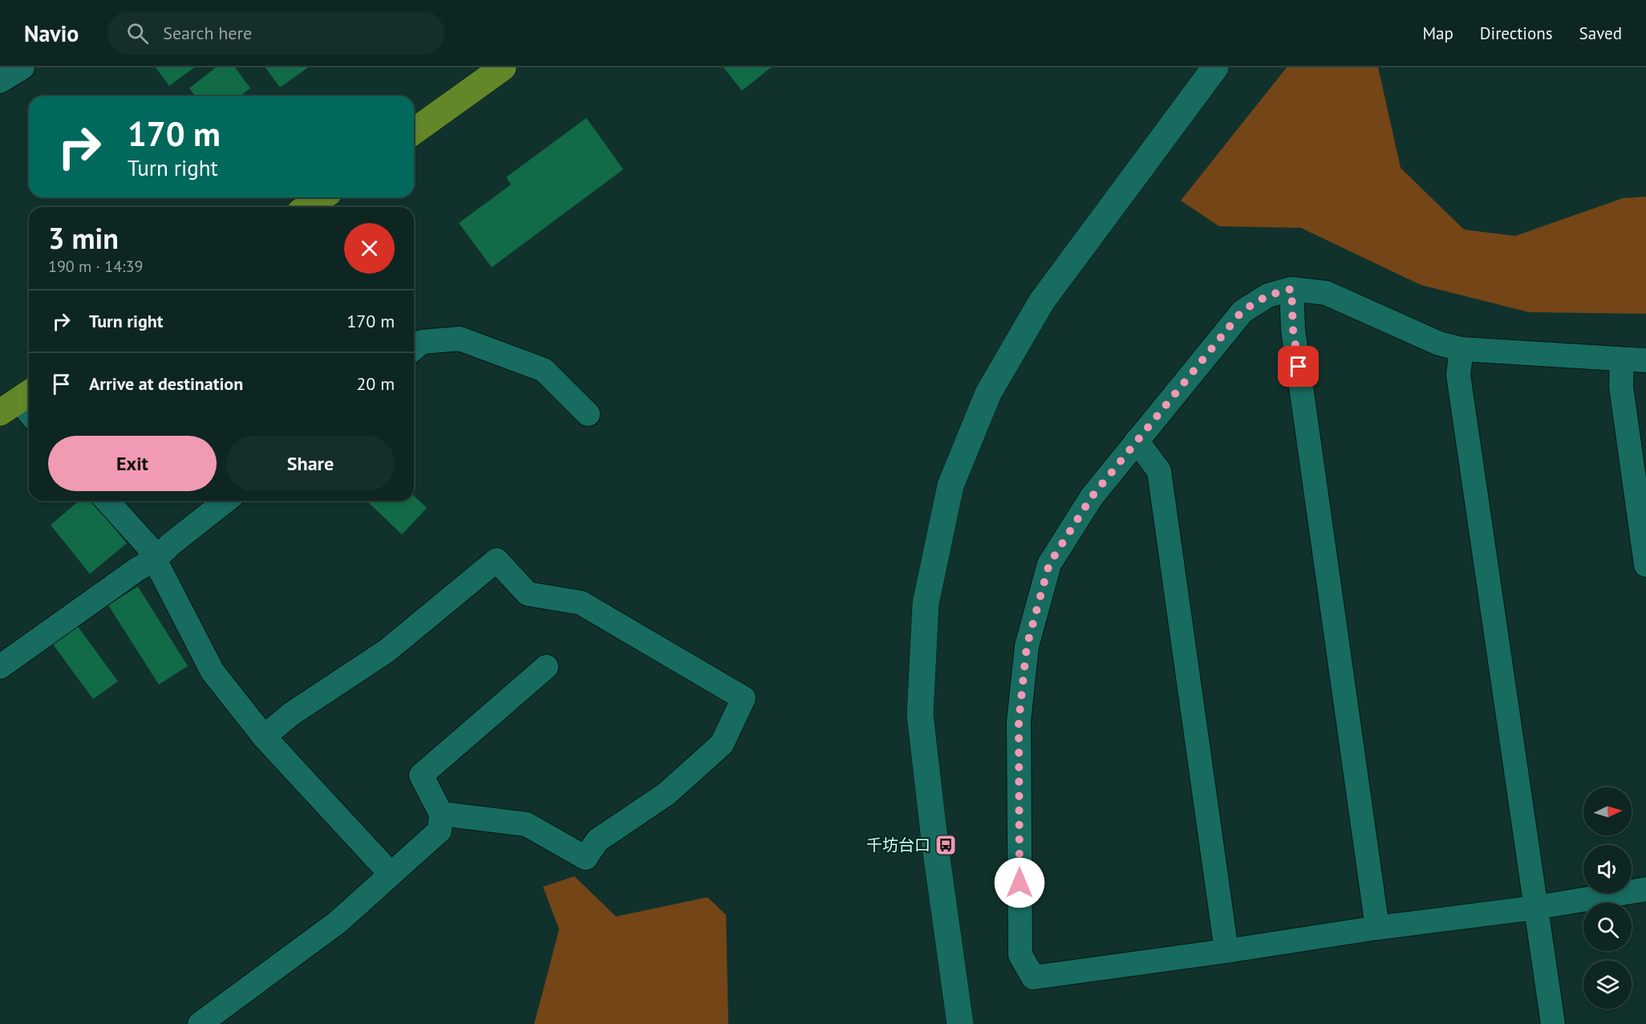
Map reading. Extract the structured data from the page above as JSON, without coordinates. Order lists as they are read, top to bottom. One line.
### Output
{"places":{"bus stop":["千坊台口"]},"north":"right","page":{"header":"Navio","search":"Search here","nav":["Map","Directions","Saved"],"turn":["170 m","Turn right"],"heading":["3 min","190 m · 14:39"],"list":[{"name":"Turn right","value":"170 m"},{"name":"Arrive at destination","value":"20 m"}],"buttons":["Exit","Share"]}}
